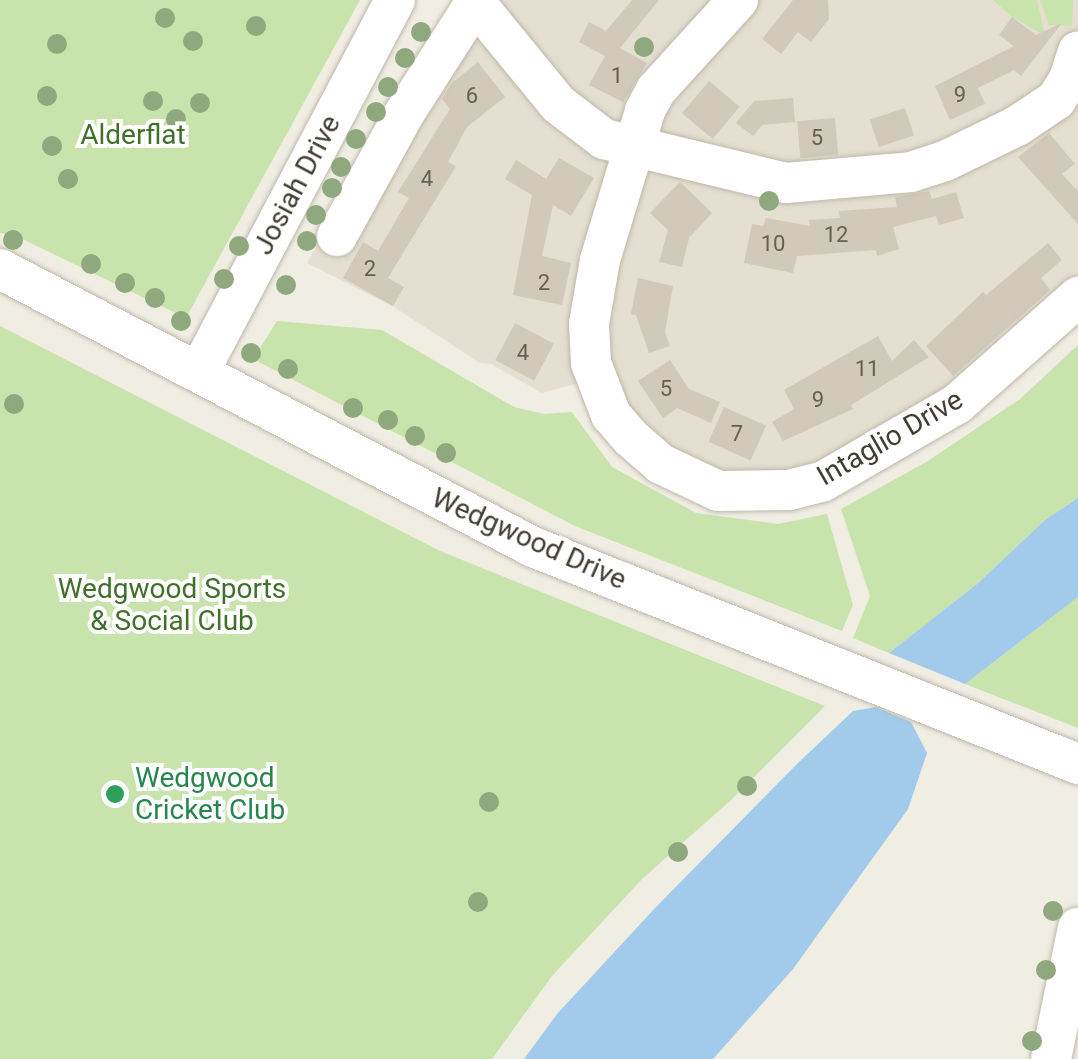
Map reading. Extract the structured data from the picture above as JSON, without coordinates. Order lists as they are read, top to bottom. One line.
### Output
{"streets":{"street":["Josiah Drive","Intaglio Drive","Wedgwood Drive"]},"crossings":[["Josiah Drive","Wedgwood Drive"]],"parks":["Alderflat","Wedgwood Sports & Social Club"],"places":["Wedgwood Cricket Club"],"house_numbers":["1","9","6","5","4","12","10","2","2","4","11","5","9","7"]}
